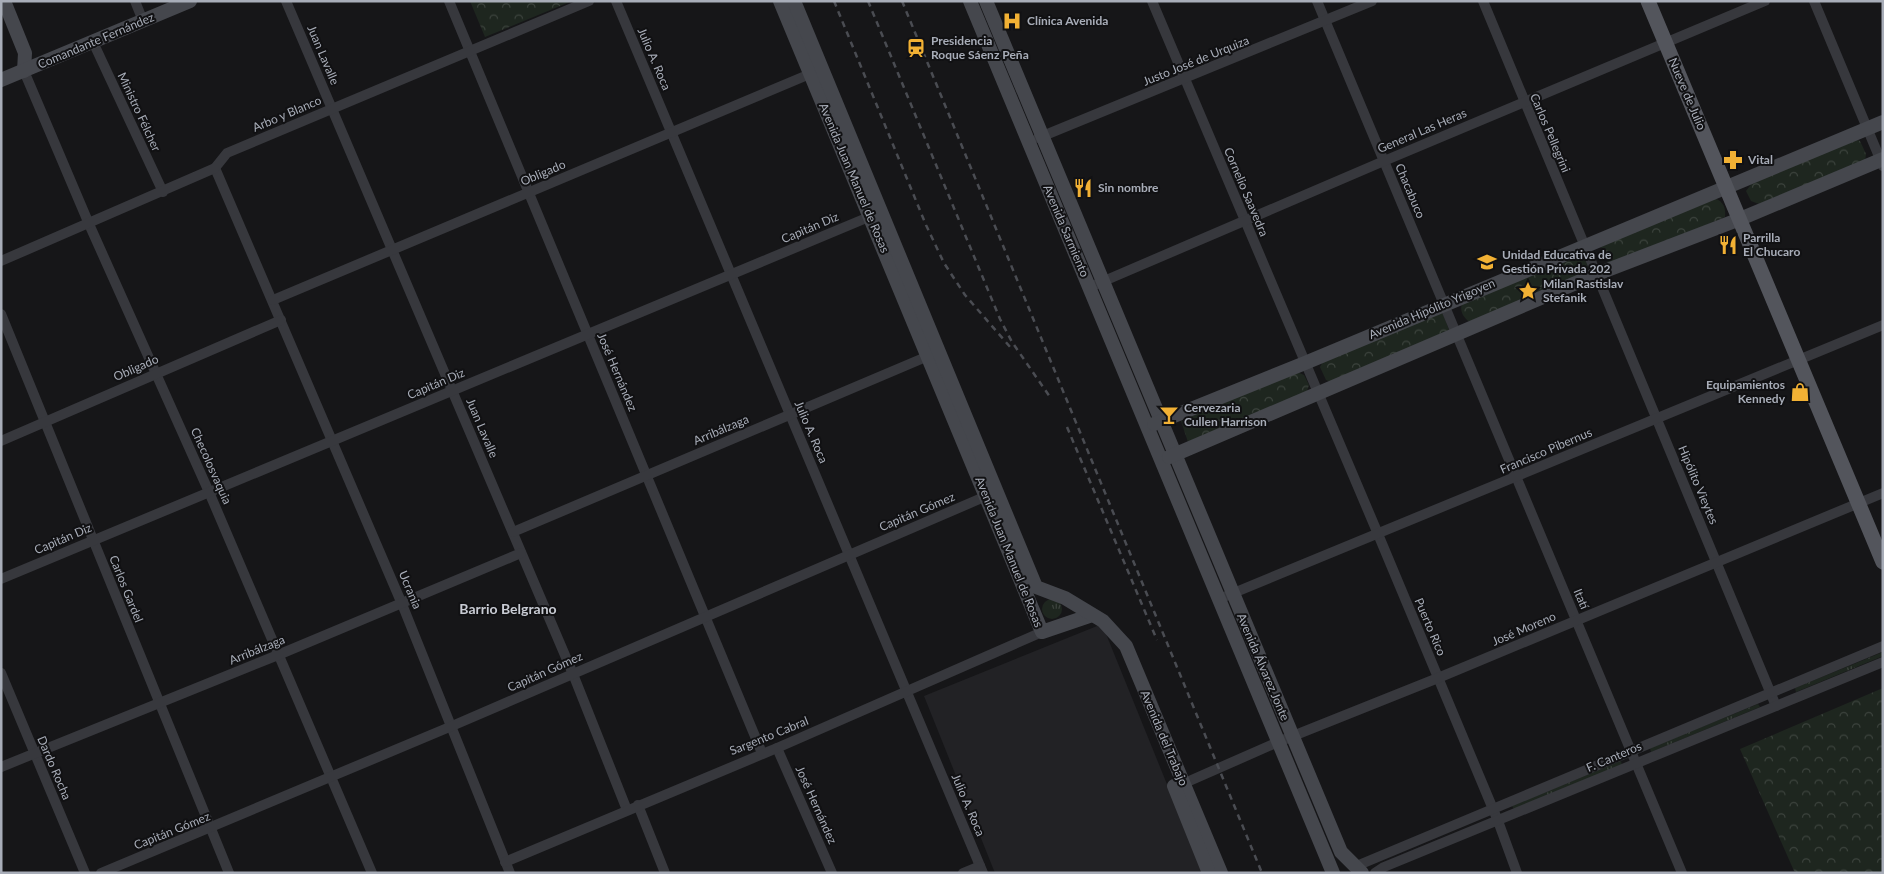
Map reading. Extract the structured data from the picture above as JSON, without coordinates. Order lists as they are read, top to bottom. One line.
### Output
{"streets":{"main road":["Comandante Fernández","Nueve de Julio","Avenida Juan Manuel de Rosas","Avenida Sarmiento","Avenida Hipólito Yrigoyen","Avenida Álvarez Jonte","Avenida del Trabajo"],"street":["Juan Lavalle","Julio A. Roca","Justo José de Urquiza","Ministro Félcher","Arbo y Blanco","General Las Heras","Carlos Pellegrini","Obligado","Chacabuco","Cornelio Saavedra","Capitán Diz","José Hernández","Arribálzaga","Francisco Pibernus","Checolosvaquia","Hipólito Vieytes","Capitán Gómez","Carlos Gardel","Ucrania","Itatí","Puerto Rico","José Moreno","Sargento Cabral","F. Canteros","Dardo Rocha"]},"crossings":[["Comandante Fernández","Ministro Félcher"],["Comandante Fernández","Checolosvaquia"],["Juan Lavalle","Arbo y Blanco"],["Juan Lavalle","Obligado"],["Juan Lavalle","Capitán Diz"],["Juan Lavalle","Arribálzaga"],["Juan Lavalle","Capitán Gómez"],["Juan Lavalle","Sargento Cabral"],["Julio A. Roca","Obligado"],["Julio A. Roca","Capitán Diz"],["Julio A. Roca","Arribálzaga"],["Julio A. Roca","Capitán Gómez"],["Julio A. Roca","Sargento Cabral"],["Justo José de Urquiza","Chacabuco"],["Justo José de Urquiza","Cornelio Saavedra"],["Justo José de Urquiza","Avenida Sarmiento"],["Nueve de Julio","General Las Heras"],["Nueve de Julio","Avenida Hipólito Yrigoyen"],["Nueve de Julio","Francisco Pibernus"],["Nueve de Julio","José Moreno"],["Ministro Félcher","Arbo y Blanco"],["Arbo y Blanco","José Hernández"],["Arbo y Blanco","Checolosvaquia"],["General Las Heras","Carlos Pellegrini"],["General Las Heras","Chacabuco"],["General Las Heras","Cornelio Saavedra"],["General Las Heras","Avenida Sarmiento"],["Carlos Pellegrini","Avenida Hipólito Yrigoyen"],["Carlos Pellegrini","Hipólito Vieytes"],["Obligado","Avenida Juan Manuel de Rosas"],["Obligado","José Hernández"],["Obligado","Checolosvaquia"],["Obligado","Carlos Gardel"],["Obligado","Ucrania"],["Avenida Juan Manuel de Rosas","Capitán Diz"],["Avenida Juan Manuel de Rosas","Arribálzaga"],["Avenida Juan Manuel de Rosas","Capitán Gómez"],["Avenida Juan Manuel de Rosas","Sargento Cabral"],["Avenida Juan Manuel de Rosas","Avenida del Trabajo"],["Chacabuco","Avenida Hipólito Yrigoyen"],["Chacabuco","Itatí"],["Cornelio Saavedra","Avenida Hipólito Yrigoyen"],["Cornelio Saavedra","Puerto Rico"],["Capitán Diz","José Hernández"],["Capitán Diz","Checolosvaquia"],["Capitán Diz","Carlos Gardel"],["Capitán Diz","Ucrania"],["Avenida Sarmiento","Avenida Hipólito Yrigoyen"],["Avenida Sarmiento","Avenida Álvarez Jonte"],["José Hernández","Arribálzaga"],["José Hernández","Capitán Gómez"],["José Hernández","Sargento Cabral"],["Arribálzaga","Checolosvaquia"],["Arribálzaga","Carlos Gardel"],["Arribálzaga","Ucrania"],["Arribálzaga","Dardo Rocha"],["Francisco Pibernus","Hipólito Vieytes"],["Francisco Pibernus","Itatí"],["Francisco Pibernus","Puerto Rico"],["Francisco Pibernus","Avenida Álvarez Jonte"],["Checolosvaquia","Capitán Gómez"],["Hipólito Vieytes","José Moreno"],["Hipólito Vieytes","F. Canteros"],["Capitán Gómez","Carlos Gardel"],["Capitán Gómez","Ucrania"],["Ucrania","Sargento Cabral"],["Itatí","José Moreno"],["Itatí","F. Canteros"],["Puerto Rico","José Moreno"],["Puerto Rico","F. Canteros"],["José Moreno","Avenida Álvarez Jonte"],["José Moreno","Avenida del Trabajo"],["Avenida Álvarez Jonte","F. Canteros"]],"districts":["Barrio Belgrano"],"places":{"hospital":["Clínica Avenida"],"station":["Presidencia Roque Sáenz Peña"],"pharmacy":["Vital"],"restaurant":["Sin nombre","Parrilla El Chucaro"],"school or university":["Unidad Educativa de Gestión Privada 202"],"place":["Milan Rastislav Stefanik"],"shop":["Equipamientos Kennedy"],"bar":["Cervezaria Cullen Harrison"]}}
